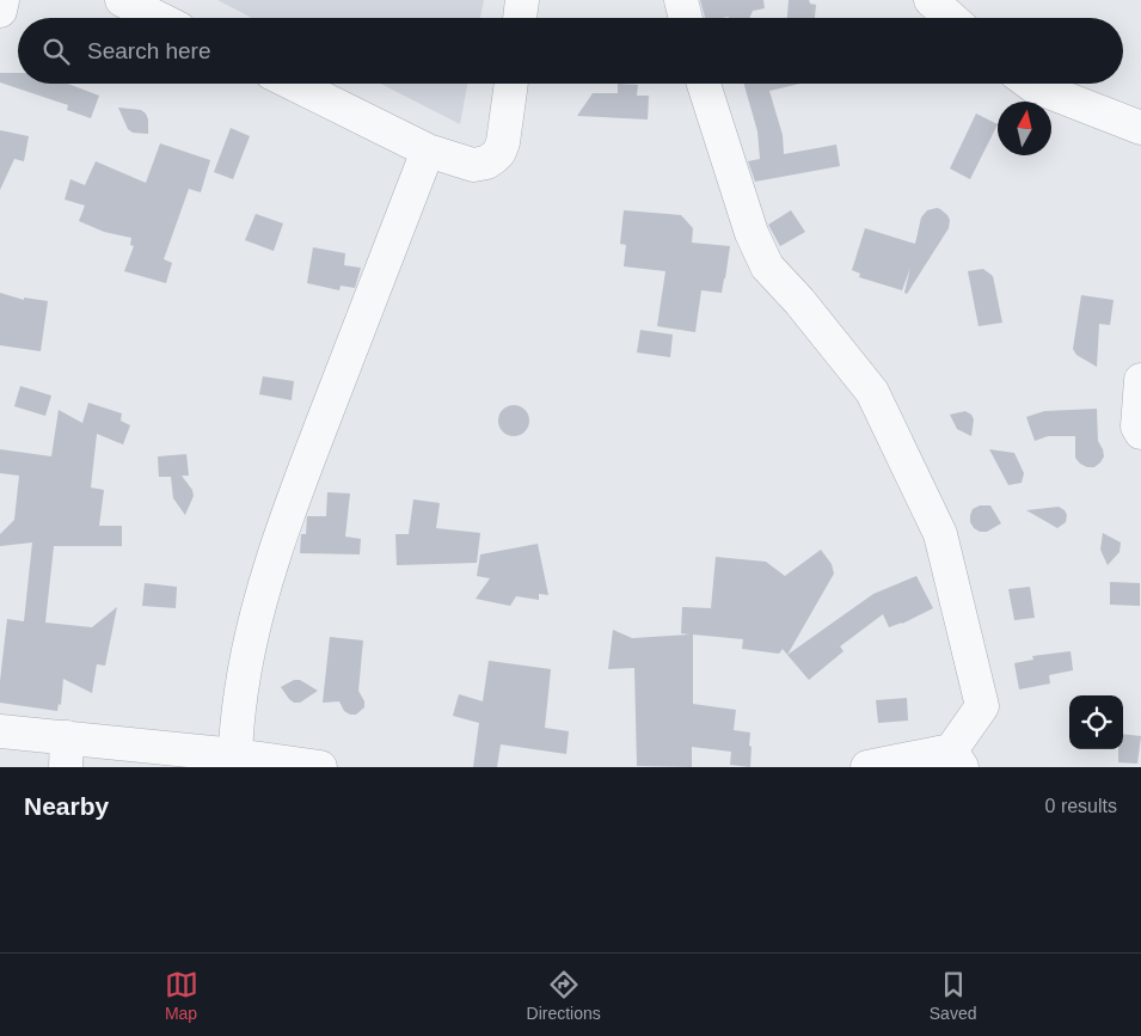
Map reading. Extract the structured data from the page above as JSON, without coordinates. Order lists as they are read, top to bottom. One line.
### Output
{"north":"top","page":{"search":"Search here","heading":["Nearby","0 results"],"nav":["Map","Directions","Saved"]}}
